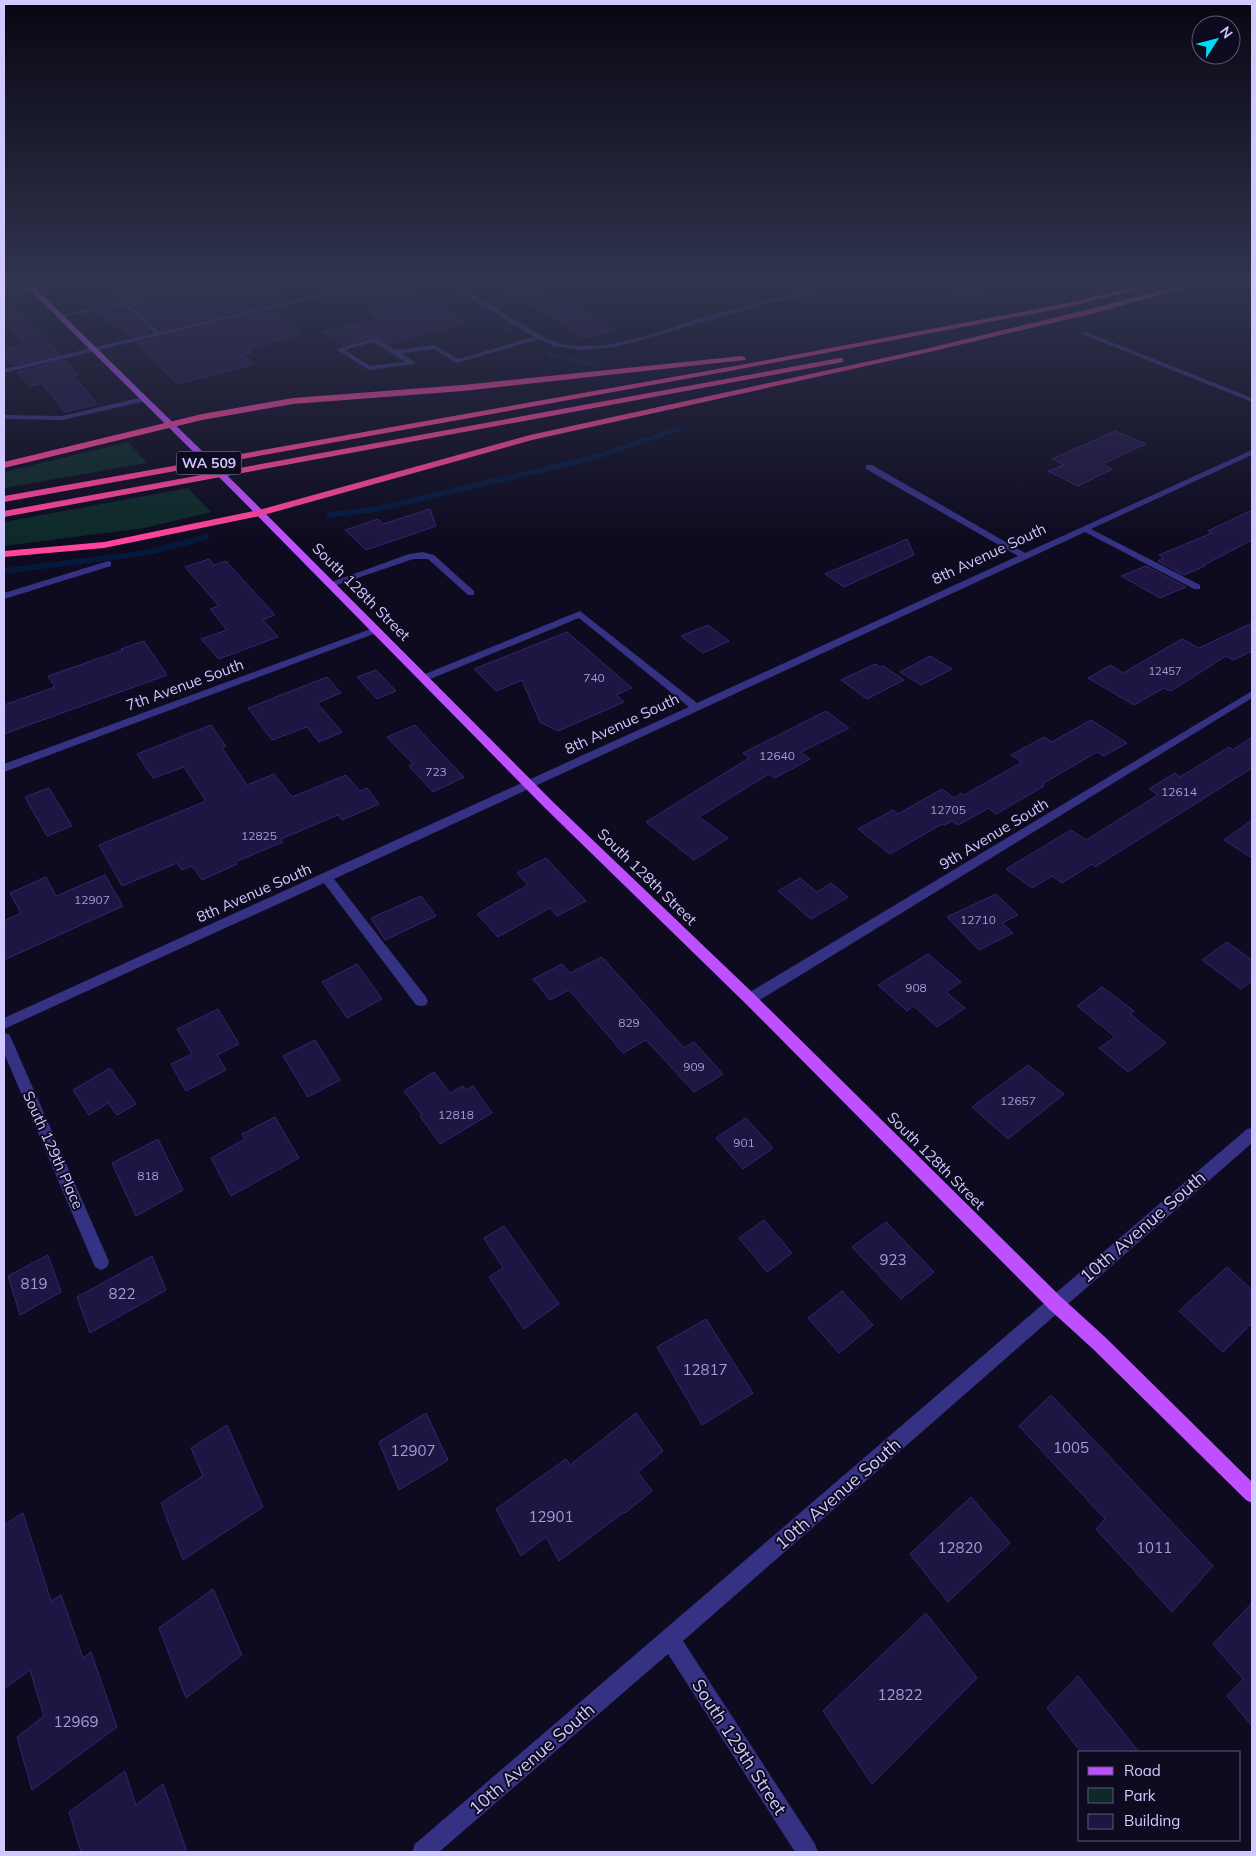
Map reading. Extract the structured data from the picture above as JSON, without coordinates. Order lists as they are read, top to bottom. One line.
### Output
{"streets":{"highway":["WA 509"],"main road":["South 128th Street"],"street":["8th Avenue South","7th Avenue South","9th Avenue South","South 129th Place","10th Avenue South","South 129th Street"]},"crossings":[["8th Avenue South","South 128th Street"],["South 128th Street","7th Avenue South"],["South 128th Street","9th Avenue South"],["South 128th Street","10th Avenue South"],["10th Avenue South","South 129th Street"]],"house_numbers":["12457","740","12640","723","12614","12705","12825","12907","12710","908","829","909","12657","12818","901","818","923","819","822","12817","1005","12907","12901","12820","1011","12822","12969"],"legend":["Road","Park","Building"],"north":"top right"}
